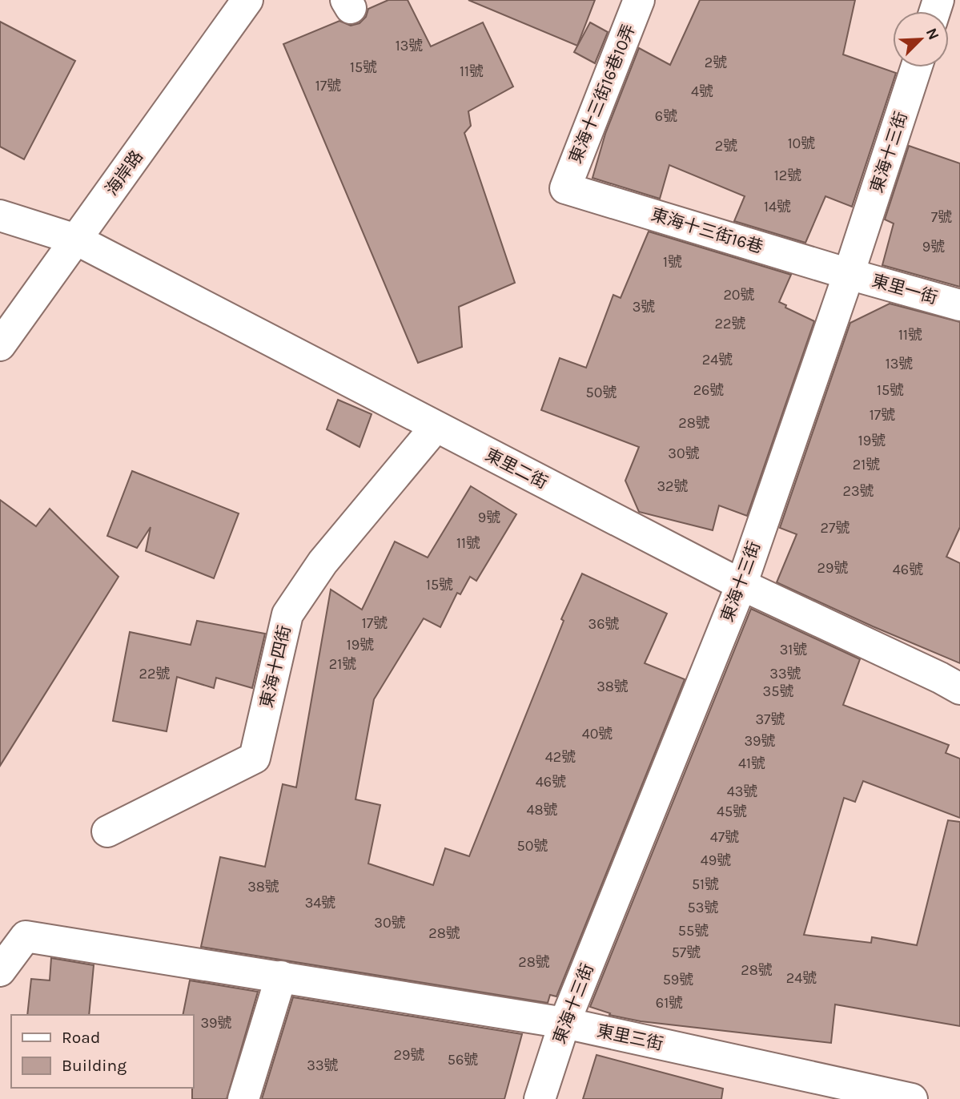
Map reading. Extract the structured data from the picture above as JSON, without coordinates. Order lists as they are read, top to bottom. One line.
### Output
{"streets":{"street":["東海十三街16巷10弄","東海十三街","海岸路","東海十三街16巷","東里一街","東里二街","東海十四街","東里三街"]},"crossings":[["東海十三街16巷10弄","東海十三街16巷"],["東海十三街","東海十三街16巷"],["東海十三街","東里一街"],["東海十三街","東里二街"],["東海十三街","東里三街"],["海岸路","東里二街"],["東海十三街16巷","東里一街"],["東里二街","東海十四街"]],"house_numbers":["13號","2號","15號","11號","17號","4號","6號","10號","2號","12號","14號","7號","9號","1號","20號","3號","22號","11號","24號","13號","26號","15號","50號","17號","28號","19號","30號","21號","32號","23號","9號","27號","11號","29號","46號","15號","17號","36號","19號","31號","21號","22號","33號","38號","35號","37號","40號","39號","42號","41號","46號","43號","48號","45號","47號","50號","49號","51號","38號","34號","53號","30號","55號","28號","57號","28號","28號","24號","59號","61號","39號","29號","56號","33號"],"legend":["Road","Building"],"north":"top right"}
